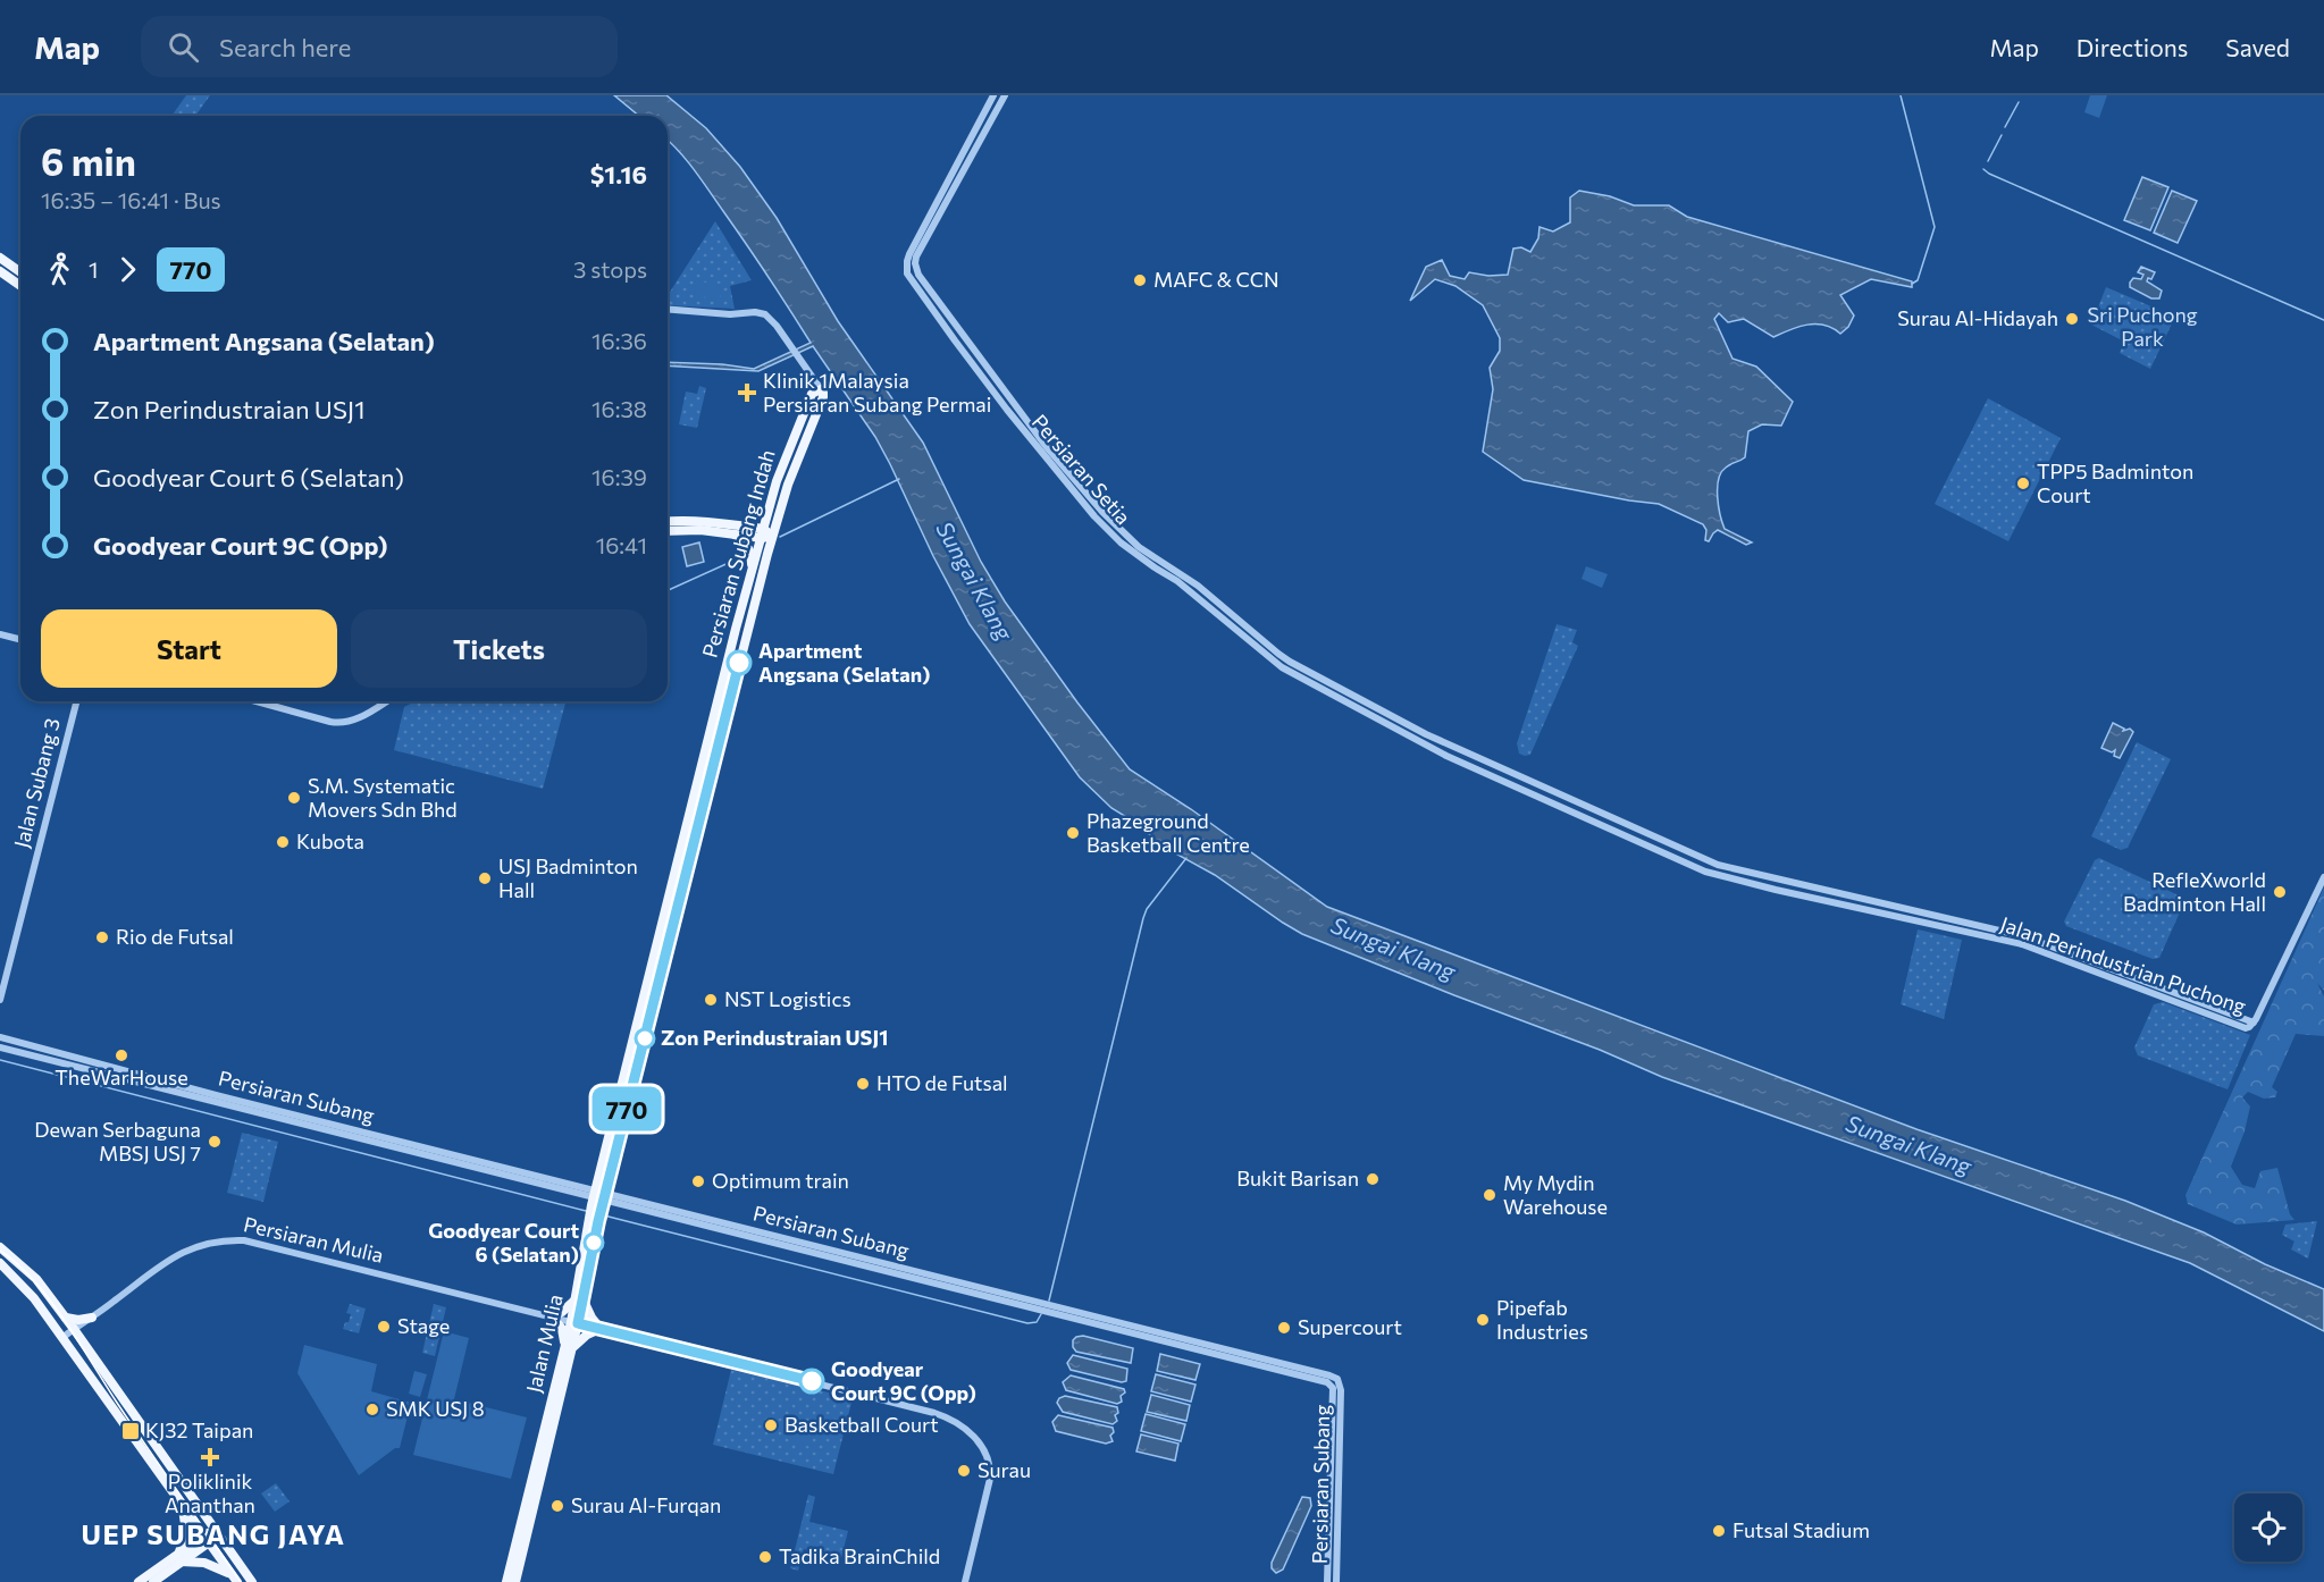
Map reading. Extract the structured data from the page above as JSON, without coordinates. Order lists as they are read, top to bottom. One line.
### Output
{"streets":{"main road":["Persiaran Subang Indah","Jalan Mulia"],"street":["Persiaran Setia","Jalan Subang 3","Jalan Perindustrian Puchong","Persiaran Subang","Persiaran Mulia"]},"crossings":[["Persiaran Setia","Jalan Perindustrian Puchong"],["Persiaran Subang Indah","Persiaran Subang"],["Persiaran Subang Indah","Jalan Mulia"],["Persiaran Subang","Jalan Mulia"],["Persiaran Mulia","Jalan Mulia"]],"districts":["UEP SUBANG JAYA"],"water":["Sungai Klang"],"parks":["Sri Puchong Park"],"places":{"other":["MAFC & CCN","Surau Al-Hidayah","TPP5 Badminton Court","Apartment Angsana (Selatan)","S.M. Systematic Movers Sdn Bhd","Phazeground Basketball Centre","Kubota","USJ Badminton Hall","RefleXworld Badminton Hall","Rio de Futsal","NST Logistics","Zon Perindustraian USJ1","TheWarHouse","HTO de Futsal","Dewan Serbaguna MBSJ USJ 7","Bukit Barisan","Optimum train","My Mydin Warehouse","Goodyear Court 6 (Selatan)","Pipefab Industries","Stage","Supercourt","Goodyear Court 9C (Opp)","SMK USJ 8","Basketball Court","Surau","Surau Al-Furqan","Futsal Stadium","Tadika BrainChild"],"health":["Klinik 1Malaysia Persiaran Subang Permai","Poliklinik Ananthan"],"transit":["KJ32 Taipan"]},"lines":["bus line 770"],"page":{"header":"Map","search":"Search here","nav":["Map","Directions","Saved"],"on_map":"770","heading":["6 min","16:35 – 16:41 · Bus","$1.16"],"legs":["1","770","3 stops"],"list":[{"name":"Apartment Angsana (Selatan)","value":"16:36"},{"name":"Zon Perindustraian USJ1","value":"16:38"},{"name":"Goodyear Court 6 (Selatan)","value":"16:39"},{"name":"Goodyear Court 9C (Opp)","value":"16:41"}],"buttons":["Start","Tickets"]}}
